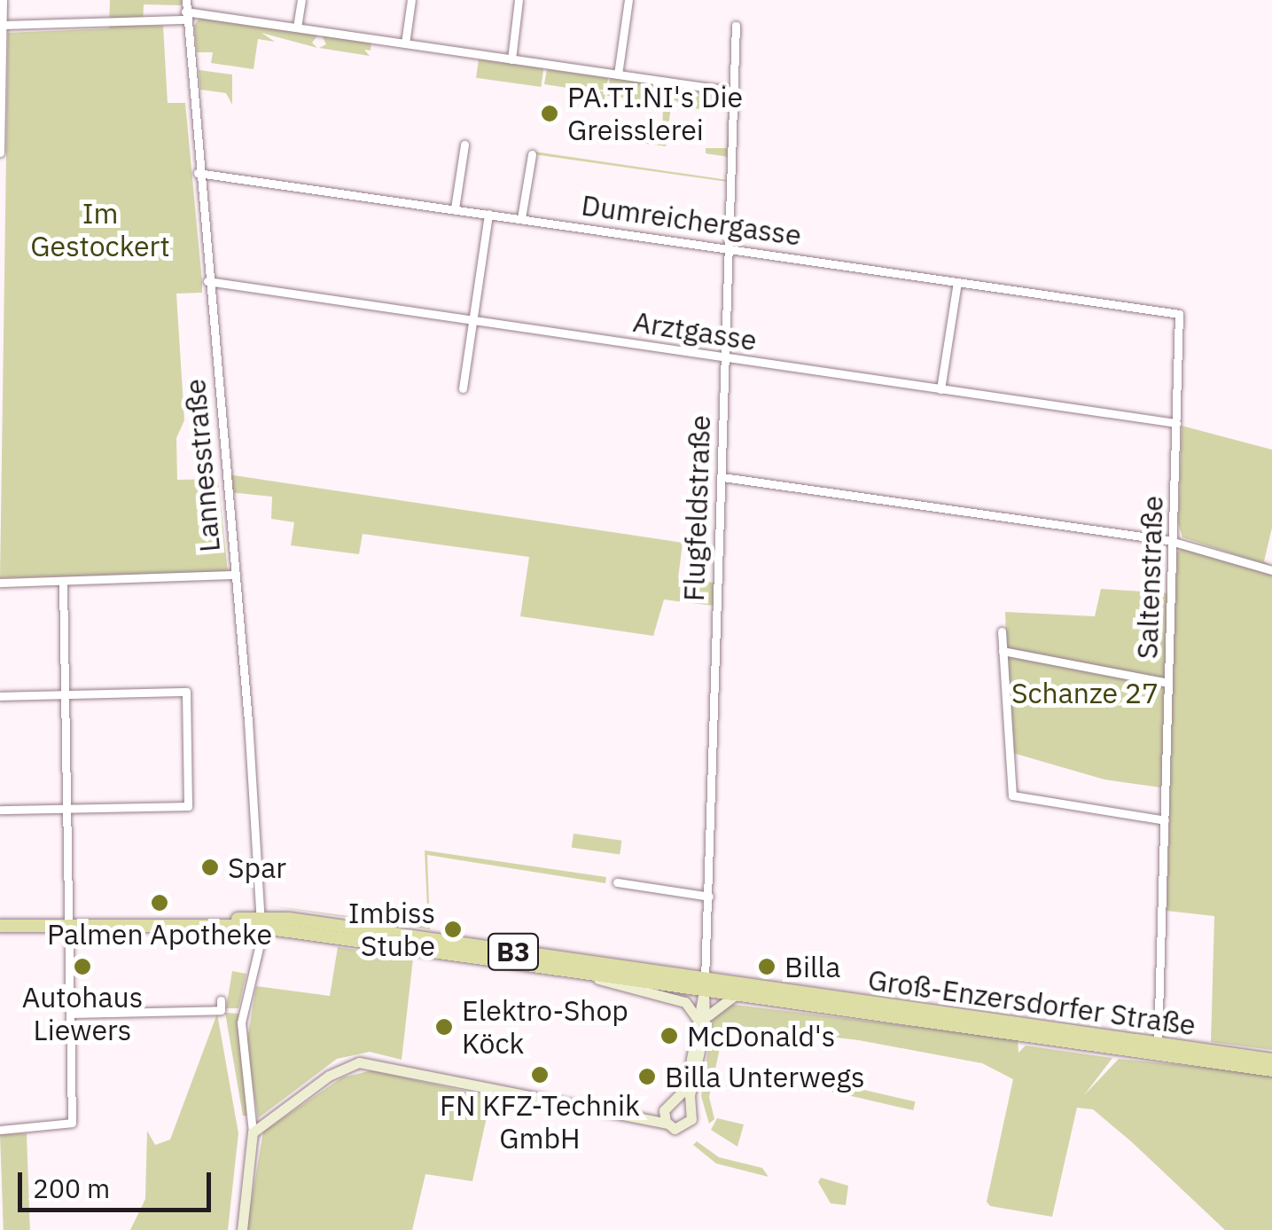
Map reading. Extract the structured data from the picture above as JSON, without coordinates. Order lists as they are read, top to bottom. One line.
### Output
{"streets":{"main road":["B3","Groß-Enzersdorfer Straße"],"street":["Dumreichergasse","Arztgasse","Lannesstraße","Flugfeldstraße","Saltenstraße"]},"crossings":[["Dumreichergasse","Lannesstraße"],["Dumreichergasse","Flugfeldstraße"],["Dumreichergasse","Saltenstraße"],["Arztgasse","Lannesstraße"],["Arztgasse","Flugfeldstraße"],["Arztgasse","Saltenstraße"],["Lannesstraße","B3"],["Lannesstraße","Groß-Enzersdorfer Straße"],["Flugfeldstraße","Groß-Enzersdorfer Straße"],["Saltenstraße","Groß-Enzersdorfer Straße"],["B3","Groß-Enzersdorfer Straße"]],"parks":["Im Gestockert","Schanze 27"],"places":["PA.TI.NI's Die Greisslerei","Spar","Palmen Apotheke","Imbiss Stube","Autohaus Liewers","Billa","Elektro-Shop Köck","McDonald's","FN KFZ-Technik GmbH","Billa Unterwegs"],"scale_bar":"200 m"}
